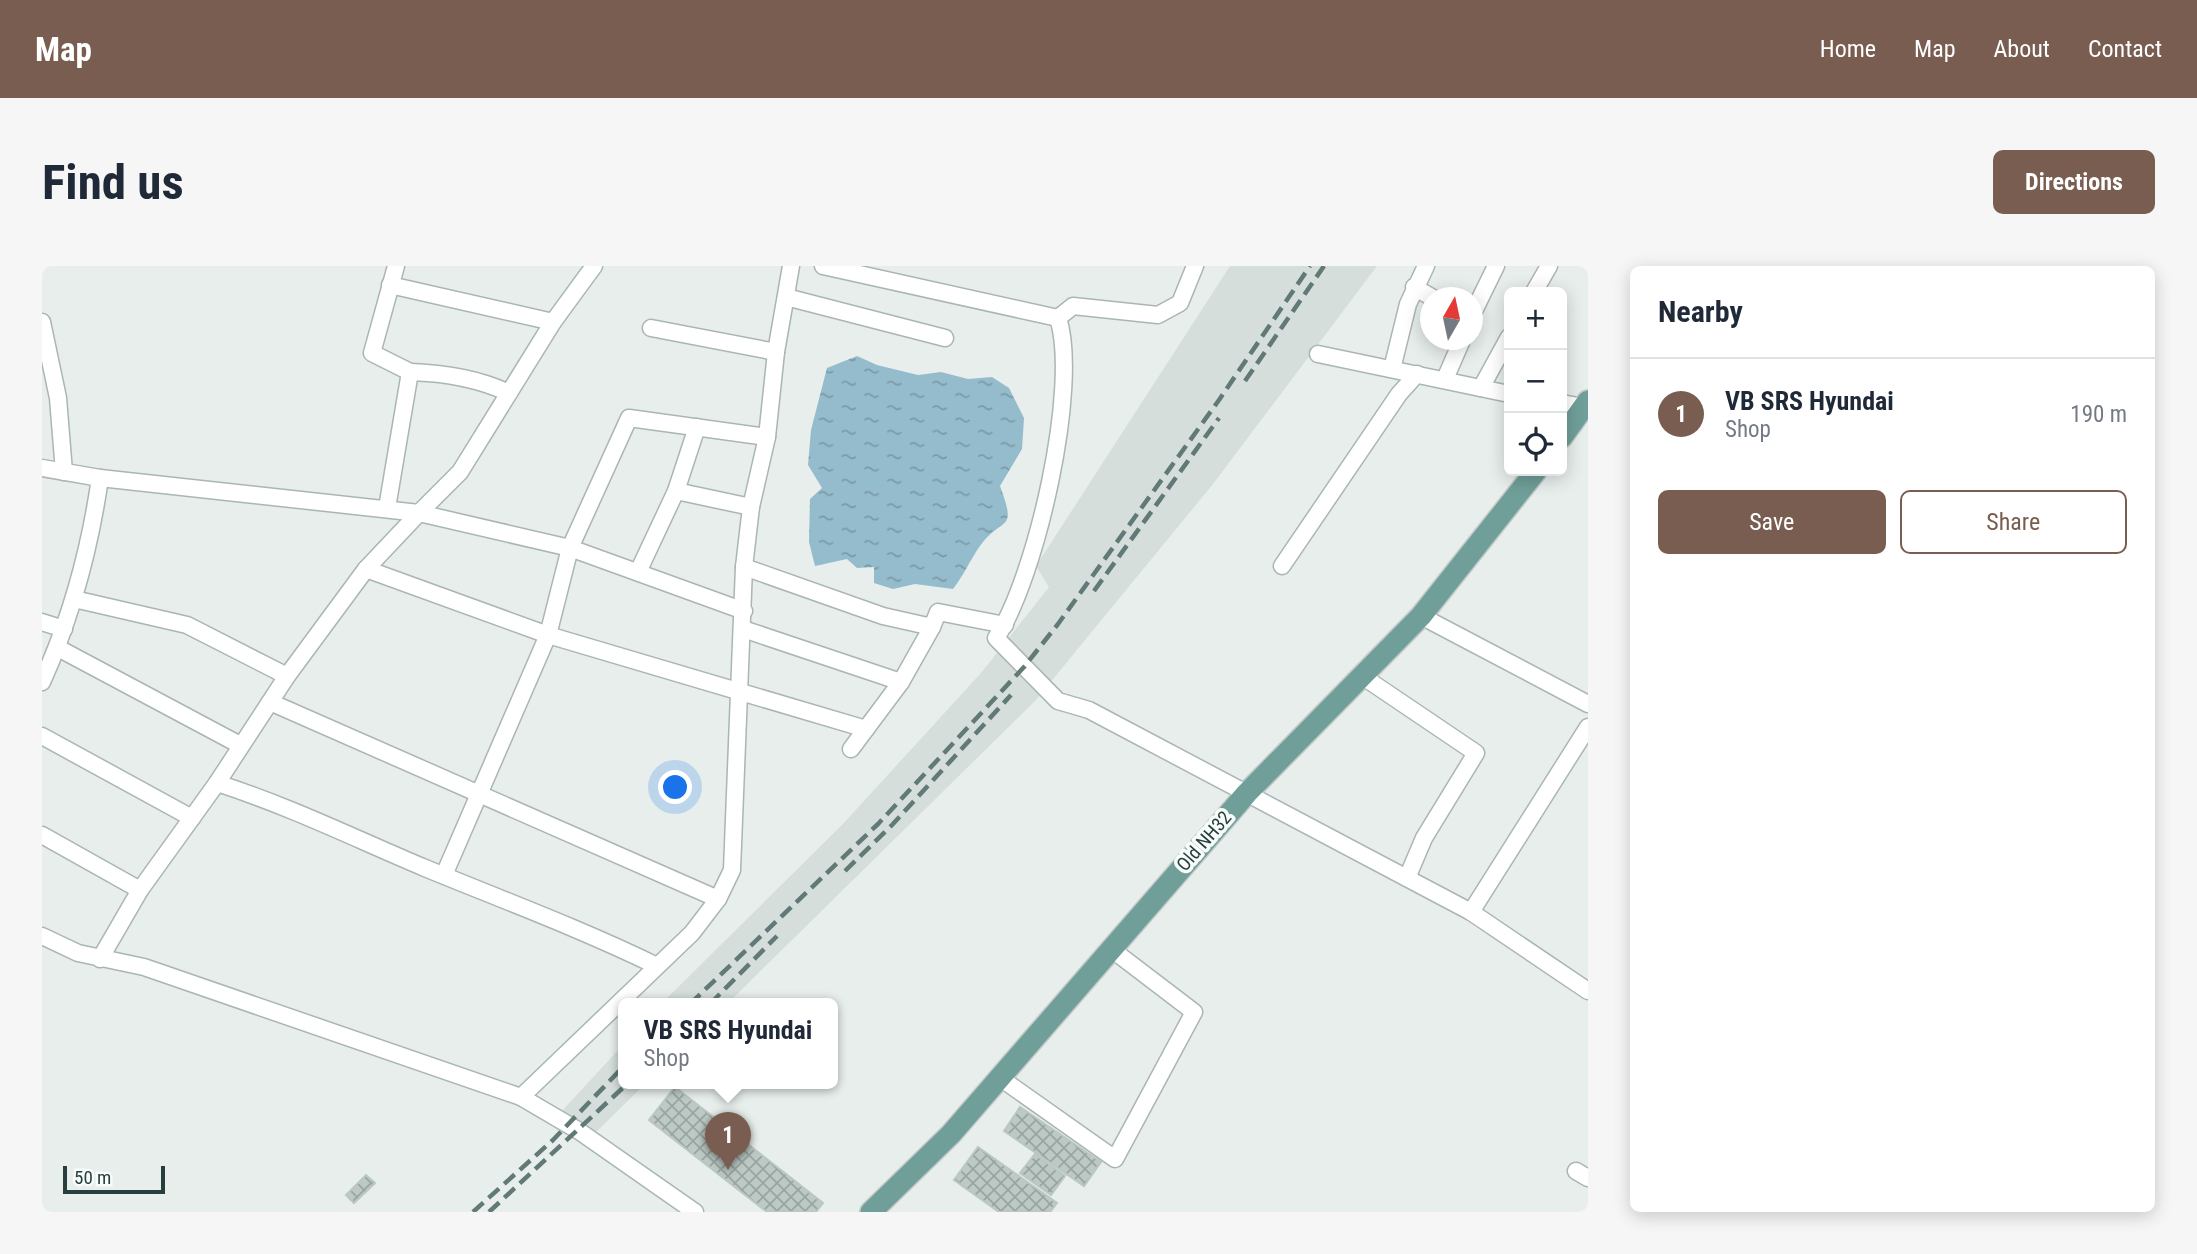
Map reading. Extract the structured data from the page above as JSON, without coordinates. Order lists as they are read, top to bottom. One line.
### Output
{"streets":{"main road":["Old NH32"]},"scale_bar":"50 m","north":"top","page":{"header":"Map","nav":["Home","Map","About","Contact"],"buttons":["Directions",["Save","Share"]],"title":"Find us","heading":"Nearby","map_buttons":["+","−"],"list":[{"mark":"1","name":"VB SRS Hyundai","note":"Shop","value":"190 m"}],"popup":["VB SRS Hyundai","Shop"],"pins":"1","scale":"50 m"}}
